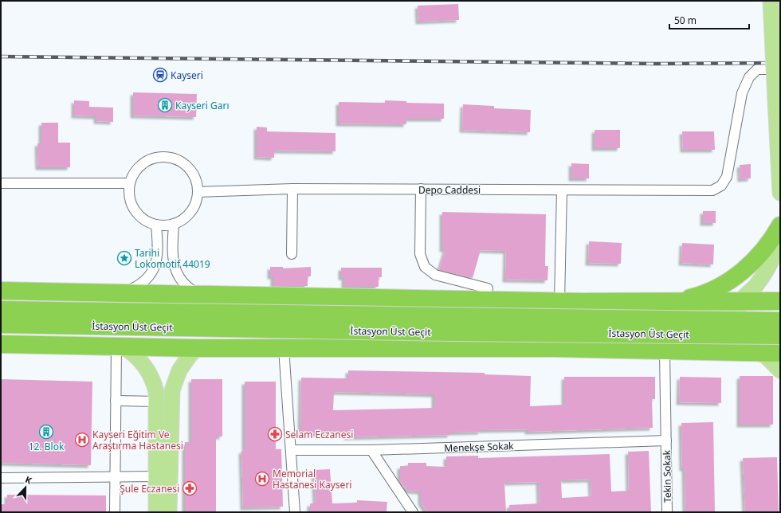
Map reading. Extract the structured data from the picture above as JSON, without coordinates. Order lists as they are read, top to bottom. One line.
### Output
{"streets":{"highway":["İstasyon Üst Geçit"],"street":["Depo Caddesi","Menekşe Sokak","Tekin Sokak"]},"crossings":[["Menekşe Sokak","Tekin Sokak"]],"places":{"station":["Kayseri"],"building":["Kayseri Garı","12. Blok"],"place":["Tarihi Lokomotif 44019"],"pharmacy":["Selam Eczanesi","Şule Eczanesi"],"hospital":["Kayseri Eğitim Ve Araştırma Hastanesi","Memorial Hastanesi Kayseri"]},"scale_bar":"50 m","north":"top"}
